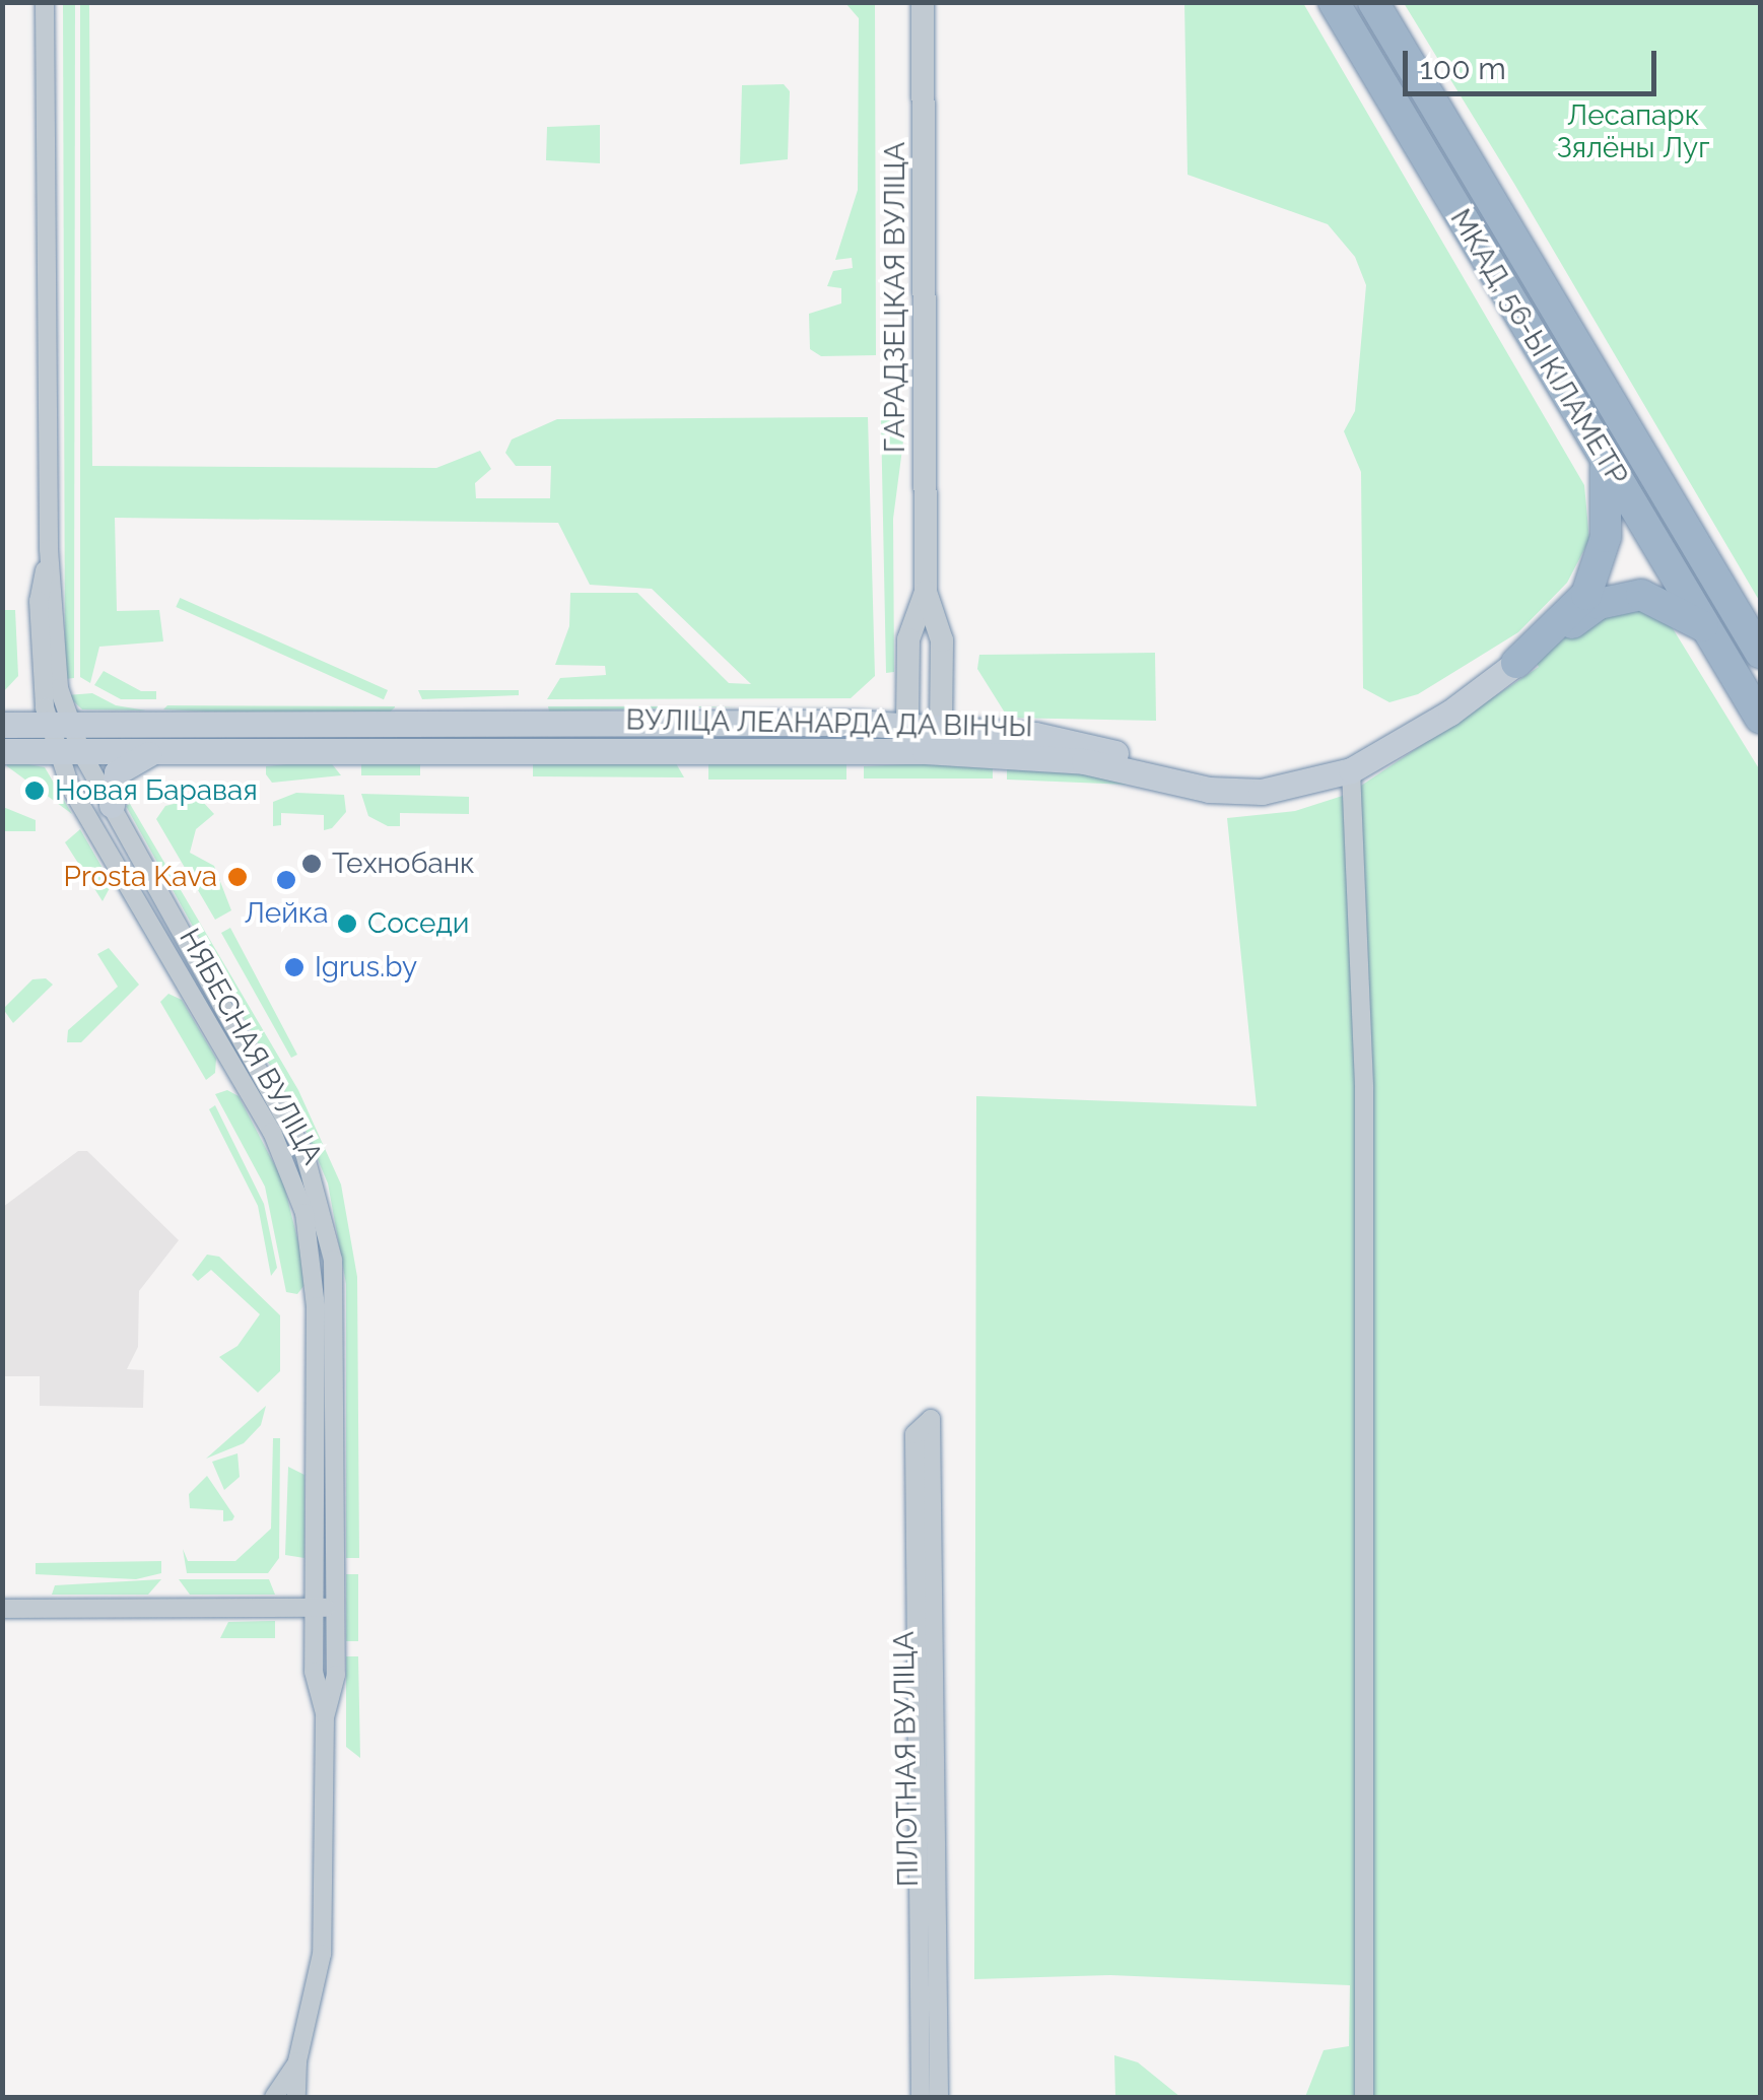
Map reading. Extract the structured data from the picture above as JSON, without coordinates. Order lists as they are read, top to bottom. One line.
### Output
{"streets":{"highway":["МКАД, 56-Ы КІЛАМЕТР"],"main road":["ВУЛІЦА ЛЕАНАРДА ДА ВІНЧЫ"],"street":["ГАРАДЗЕЦКАЯ ВУЛІЦА","НЯБЕСНАЯ ВУЛІЦА","ПІЛОТНАЯ ВУЛІЦА"]},"crossings":[["ГАРАДЗЕЦКАЯ ВУЛІЦА","ВУЛІЦА ЛЕАНАРДА ДА ВІНЧЫ"],["ВУЛІЦА ЛЕАНАРДА ДА ВІНЧЫ","НЯБЕСНАЯ ВУЛІЦА"]],"parks":["Лесапарк Зялёны Луг"],"places":["Новая Баравая","Технобанк","Prosta Kava","Лейка","Соседи","Igrus.by"],"scale_bar":"100 m"}
